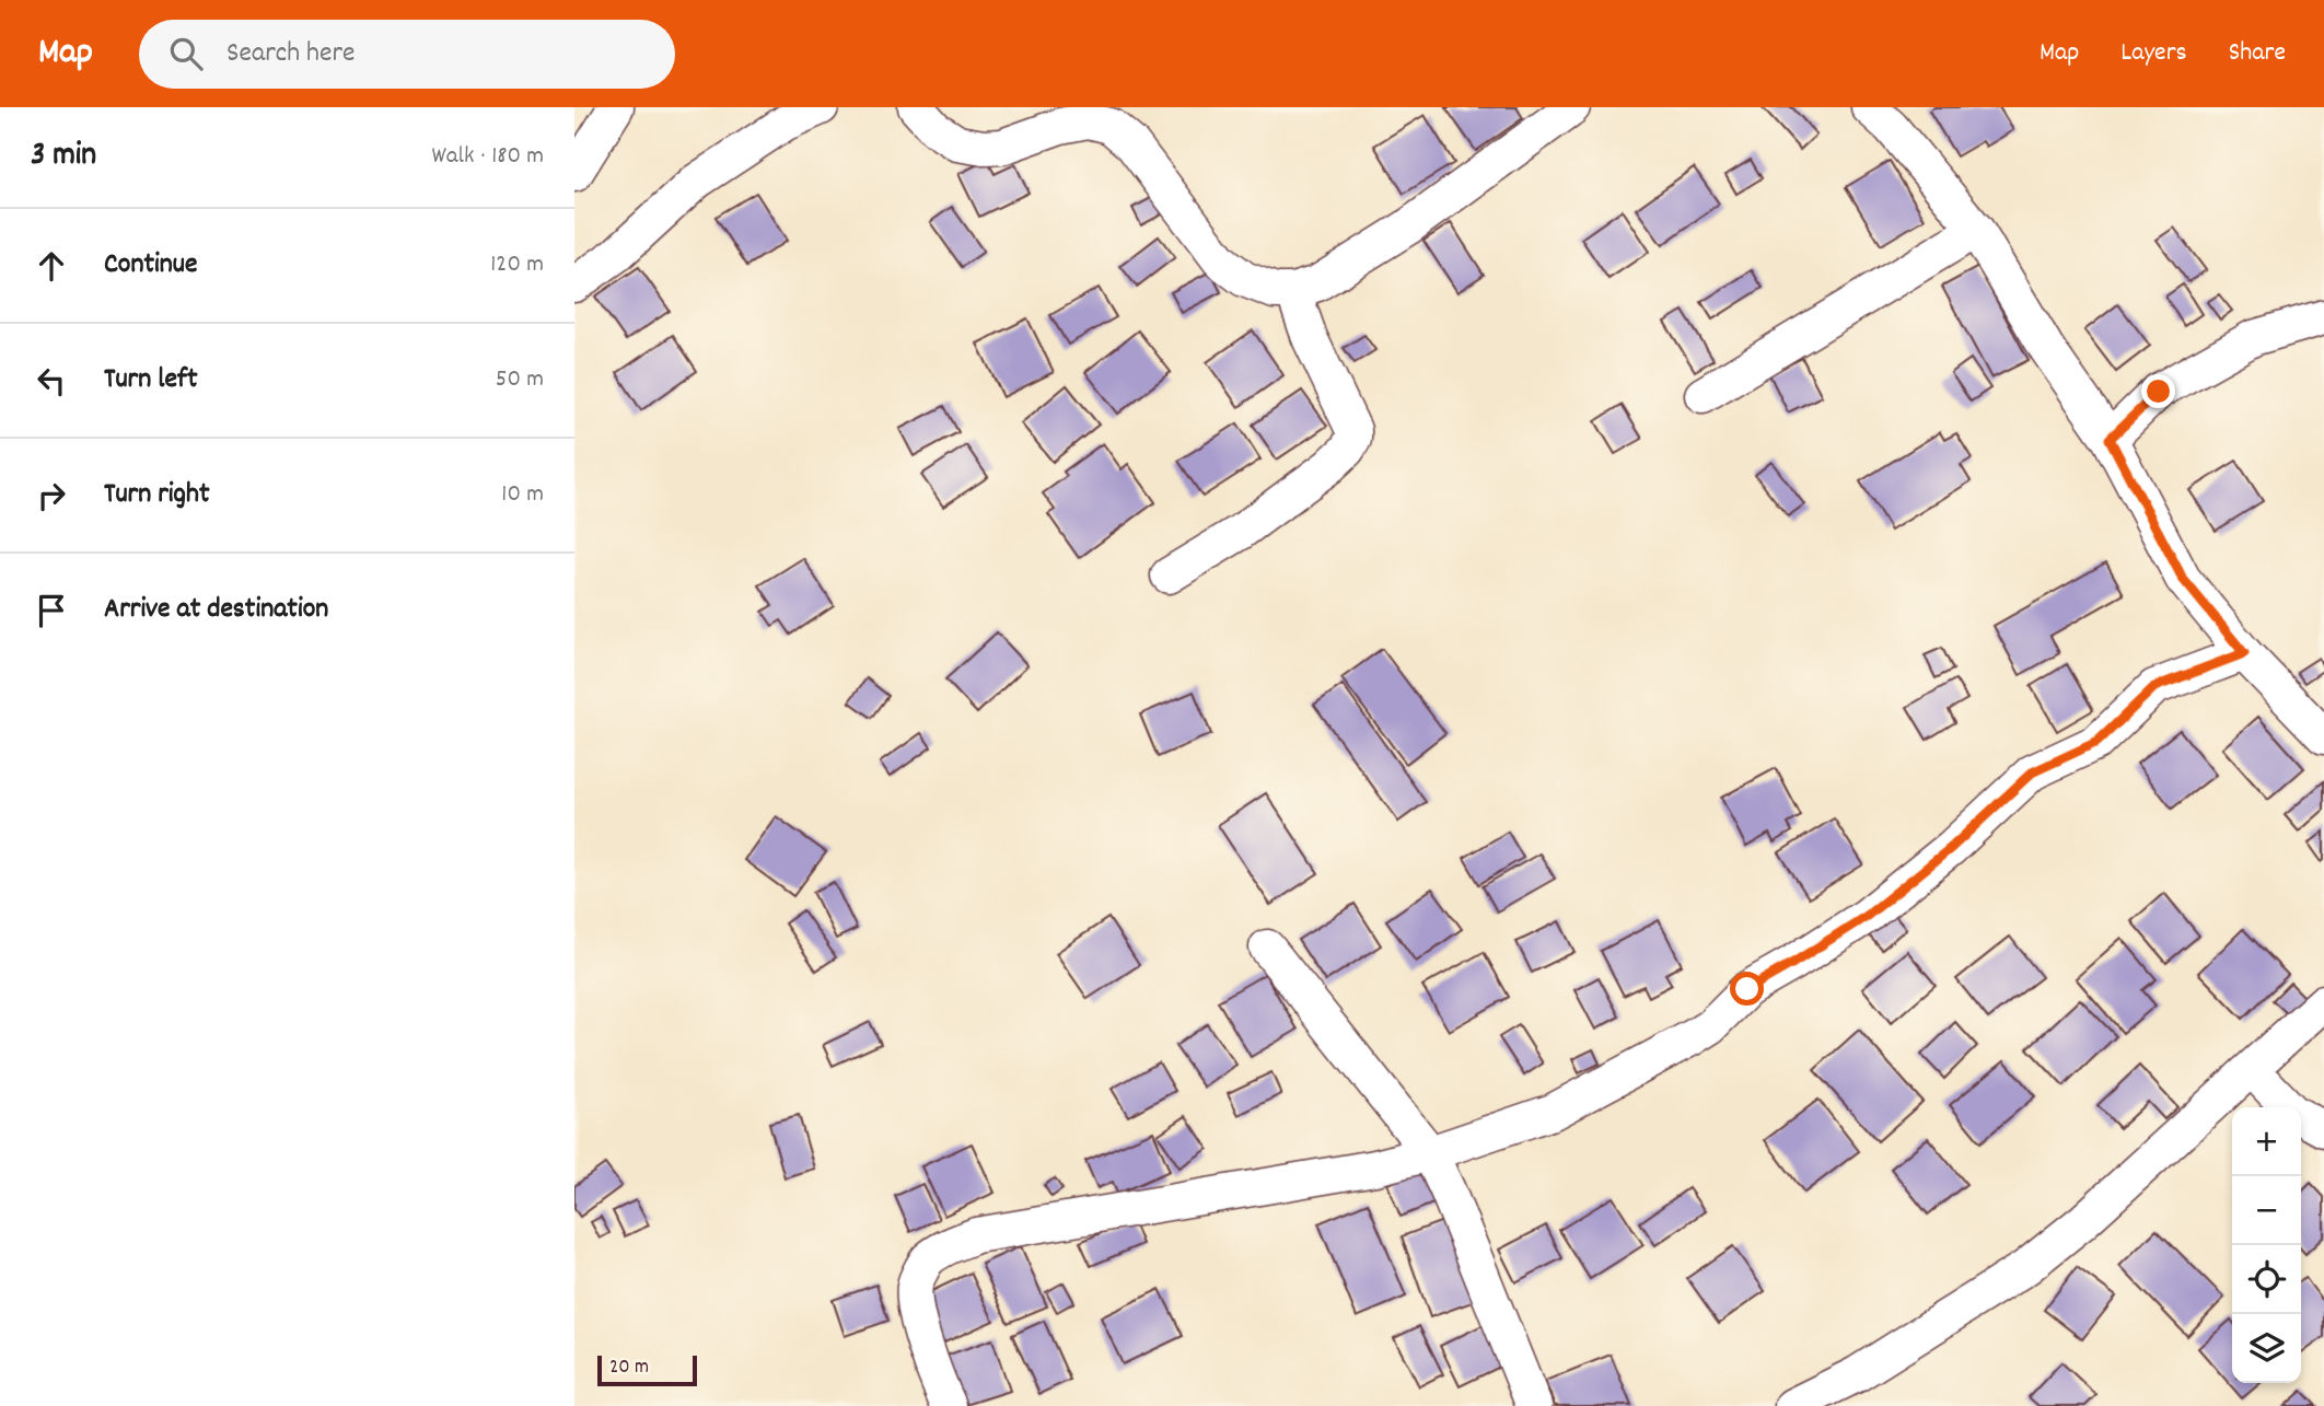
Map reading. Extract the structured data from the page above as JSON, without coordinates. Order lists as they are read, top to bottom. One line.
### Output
{"scale_bar":"20 m","page":{"header":"Map","search":"Search here","nav":["Map","Layers","Share"],"heading":["3 min","Walk · 180 m"],"list":[["Continue","120 m"],["Turn left","50 m"],["Turn right","10 m"],"Arrive at destination"],"map_buttons":["+","−"],"scale":"20 m"}}
